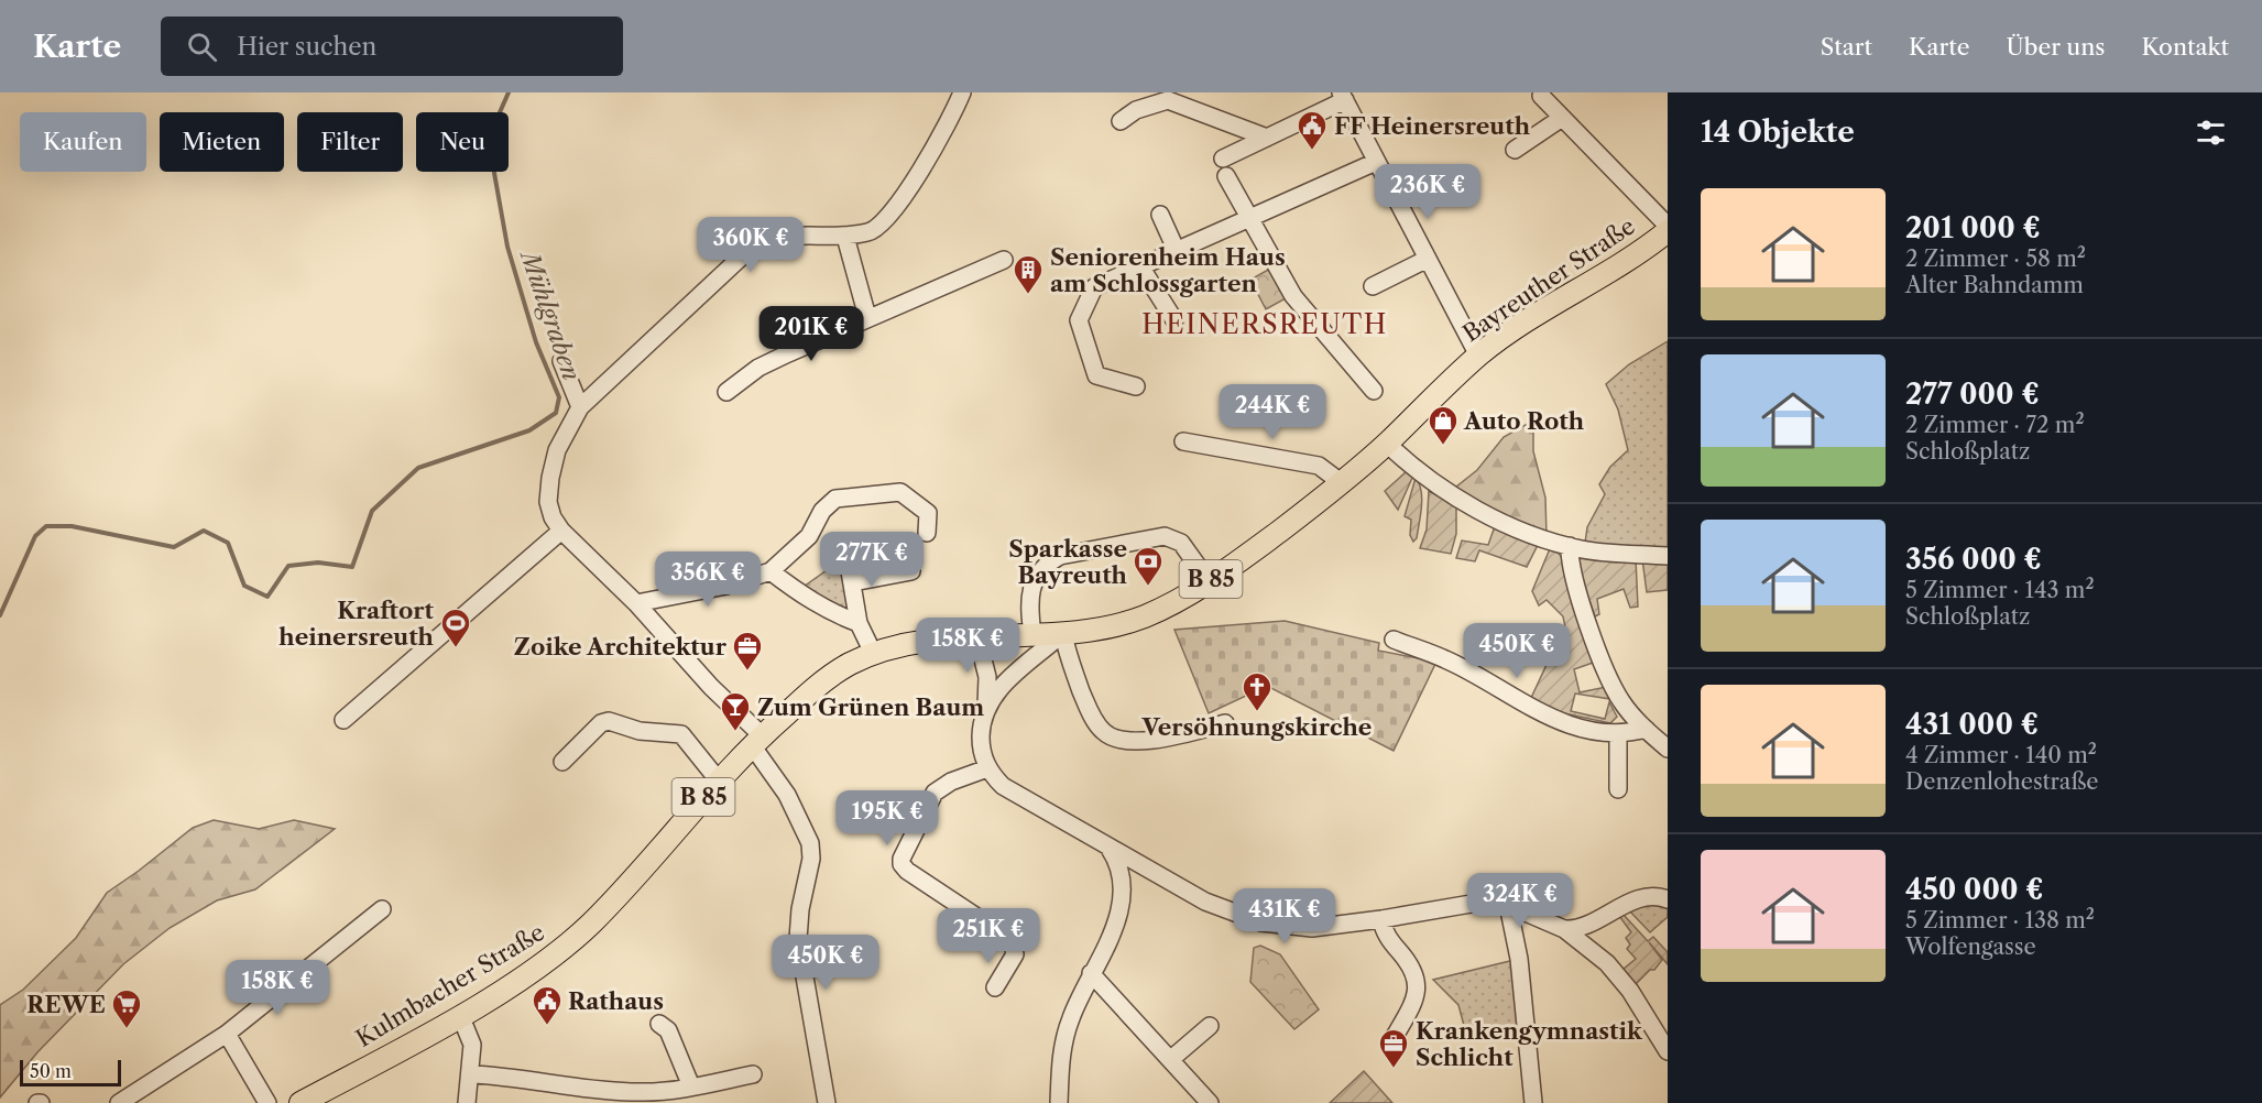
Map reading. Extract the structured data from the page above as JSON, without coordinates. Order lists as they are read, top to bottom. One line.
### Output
{"streets":{"main road":["Bayreuther Straße","B 85","Kulmbacher Straße"]},"crossings":[["Bayreuther Straße","Kulmbacher Straße"]],"districts":["HEINERSREUTH"],"water":["Mühlgraben"],"places":{"public building":["FF Heinersreuth","Rathaus"],"building":["Seniorenheim Haus am Schlossgarten"],"shop":["Auto Roth"],"bank":["Sparkasse Bayreuth"],"sports":["Kraftort heinersreuth"],"office":["Zoike Architektur","Krankengymnastik Schlicht"],"church":["Versöhnungskirche"],"bar":["Zum Grünen Baum"],"supermarket":["REWE"]},"scale_bar":"50 m","page":{"header":"Karte","search":"Hier suchen","nav":["Start","Karte","Über uns","Kontakt"],"heading":"14 Objekte","chip":["Kaufen","Mieten","Filter","Neu"],"price":["236K €","360K €","201K €","244K €","277K €","356K €","158K €","450K €","195K €","324K €","431K €","251K €","450K €","158K €"],"list":[{"name":"201 000 €","note":"2 Zimmer · 58 m² · Alter Bahndamm"},{"name":"277 000 €","note":"2 Zimmer · 72 m² · Schloßplatz"},{"name":"356 000 €","note":"5 Zimmer · 143 m² · Schloßplatz"},{"name":"431 000 €","note":"4 Zimmer · 140 m² · Denzenlohestraße"},{"name":"450 000 €","note":"5 Zimmer · 138 m² · Wolfengasse"}],"scale":"50 m"}}
